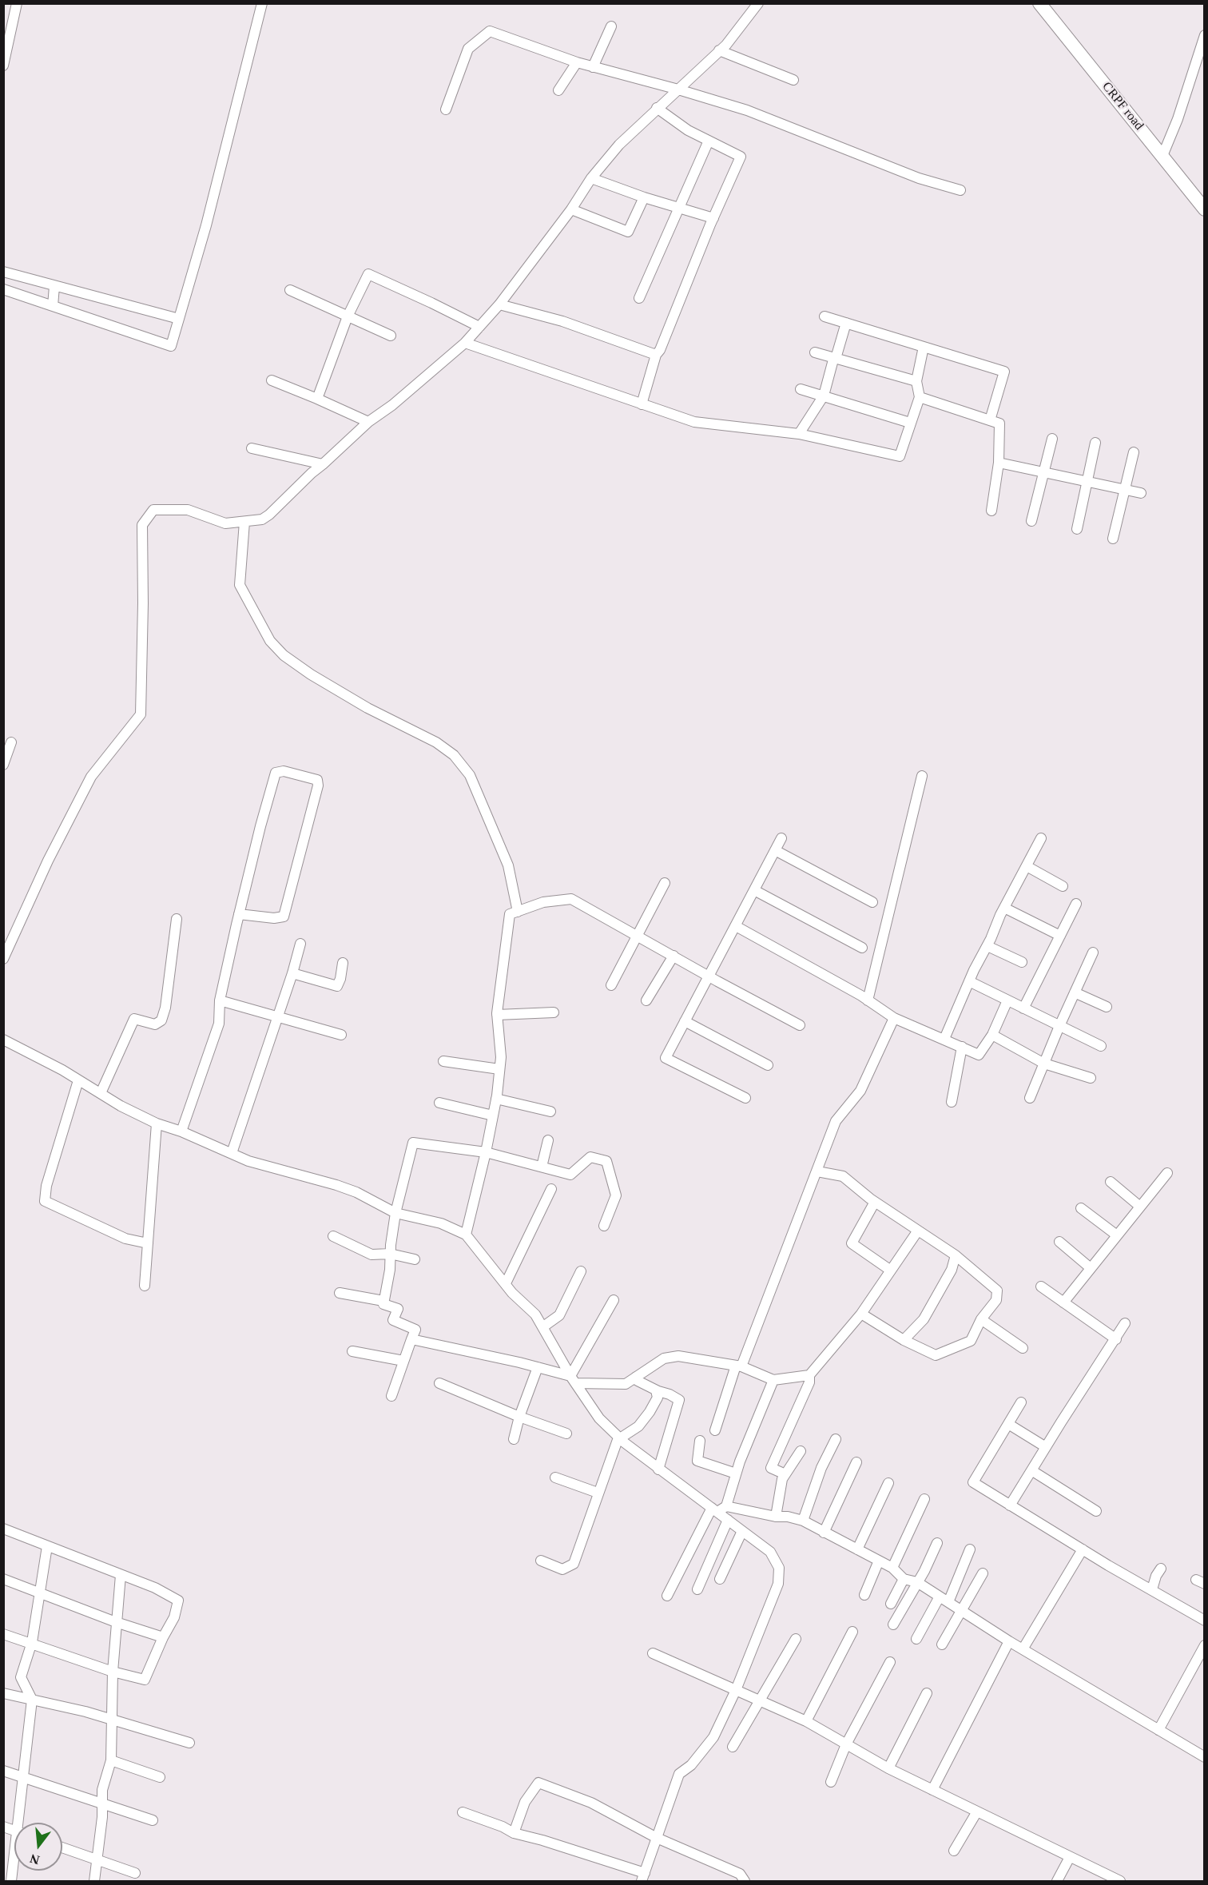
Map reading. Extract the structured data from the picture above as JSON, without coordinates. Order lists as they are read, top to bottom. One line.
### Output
{"streets":{"street":["CRPF road"]},"north":"bottom"}
